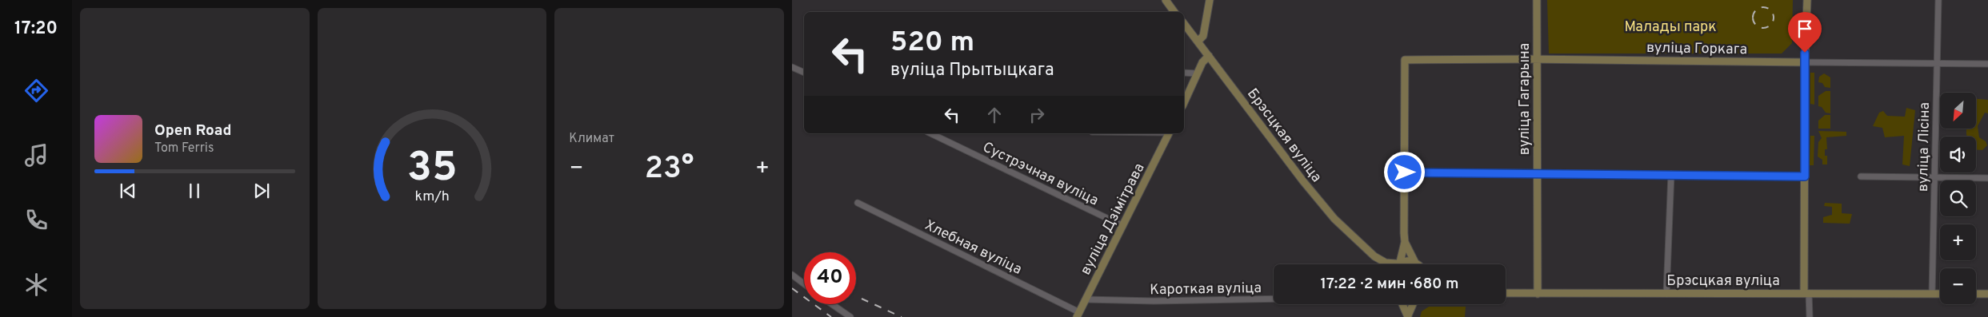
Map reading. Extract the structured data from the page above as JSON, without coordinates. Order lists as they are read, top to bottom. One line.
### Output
{"streets":{"main road":["вуліца Горкага","вуліца Гагарына","Брэсцкая вуліца","вуліца Дзімітрава"],"street":["вуліца Лісіна","Сустрэчная вуліца","Хлебная вуліца","Кароткая вуліца"]},"crossings":[["вуліца Горкага","вуліца Гагарына"],["вуліца Горкага","вуліца Лісіна"],["вуліца Гагарына","Брэсцкая вуліца"],["Брэсцкая вуліца","вуліца Лісіна"],["Сустрэчная вуліца","вуліца Дзімітрава"],["вуліца Дзімітрава","Хлебная вуліца"],["вуліца Дзімітрава","Кароткая вуліца"]],"parks":["Малады парк"],"north":"bottom left","page":{"tabs":"17:20","tile":"Климат","turn":["520 m","вуліца Прытыцкага"],"map_buttons":["+","−"],"song":["Open Road","Tom Ferris"],"heat":["−","23°","+"],"limit":"40","trip":"17:22 · 2 мин · 680 m","gauge":["35","km/h"]}}
